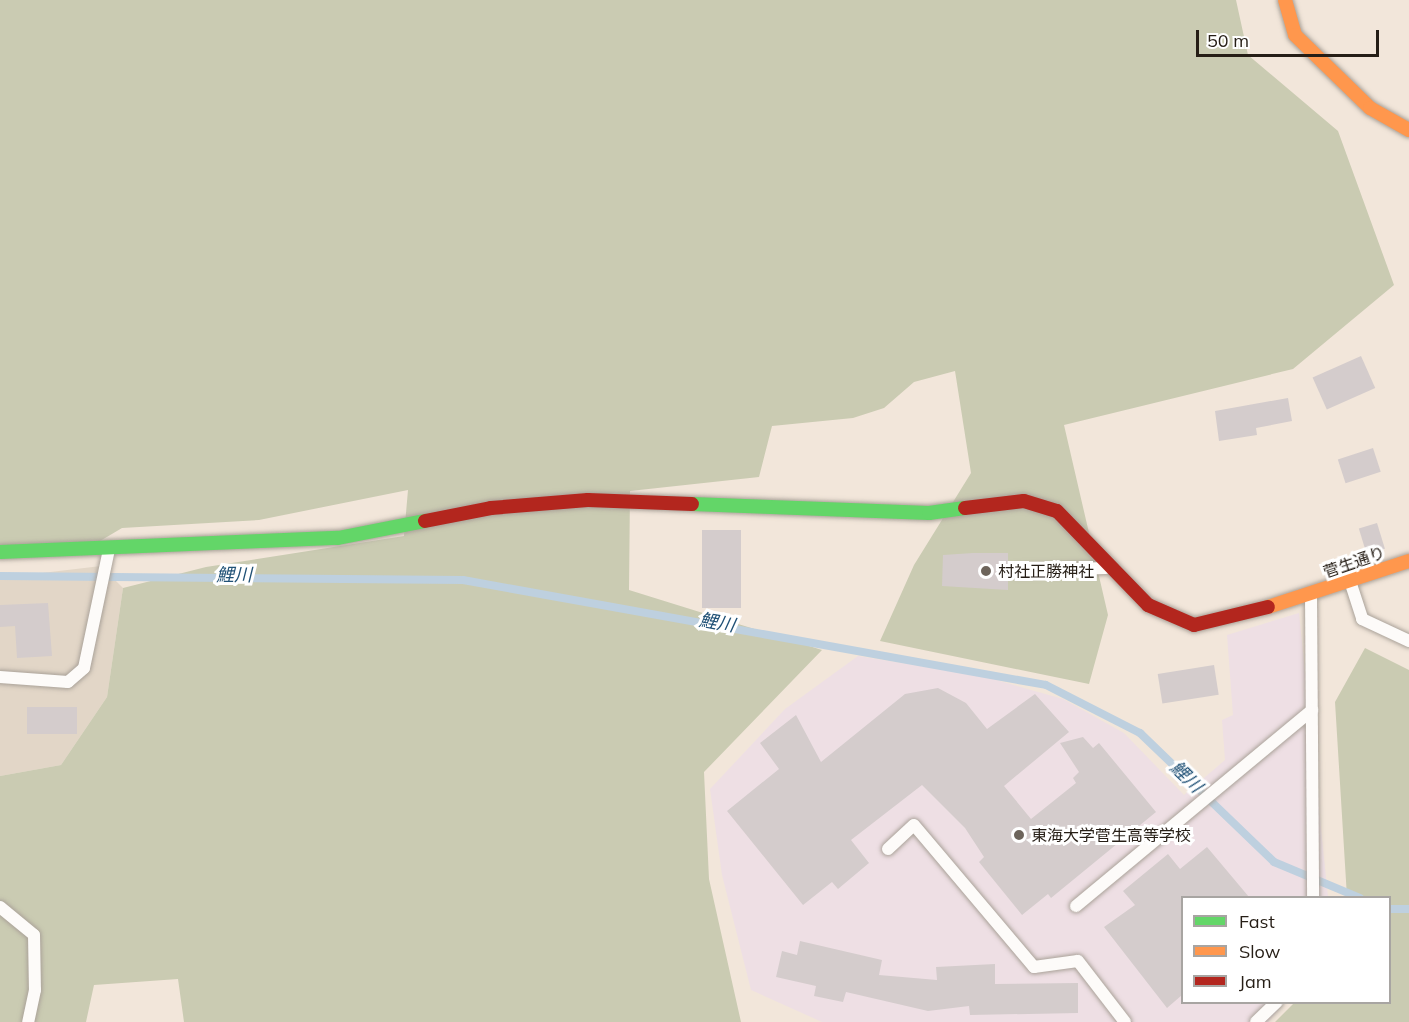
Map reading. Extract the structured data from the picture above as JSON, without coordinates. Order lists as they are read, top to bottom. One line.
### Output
{"streets":{"street":["菅生通り"]},"water":["鯉川"],"places":["村社正勝神社","東海大学菅生高等学校"],"legend":["Fast","Slow","Jam"],"scale_bar":"50 m"}
